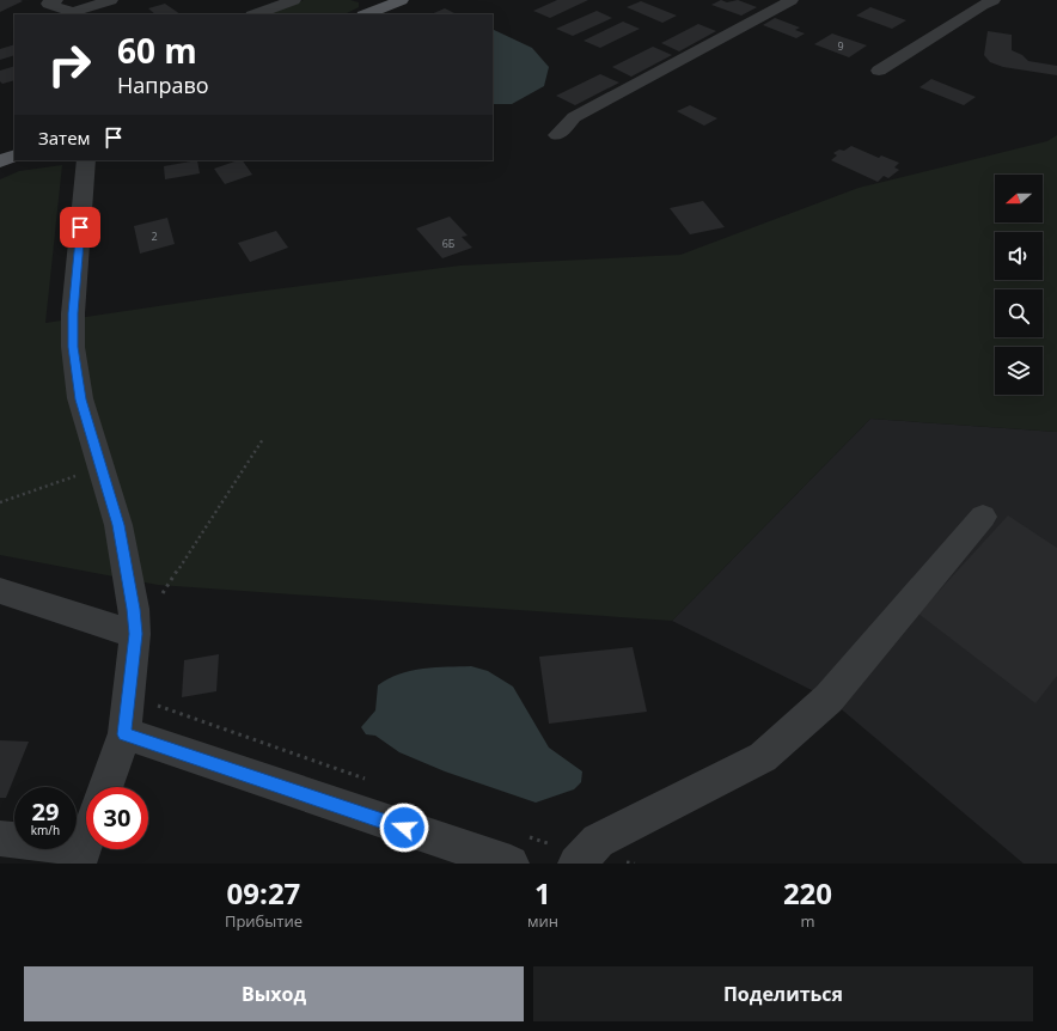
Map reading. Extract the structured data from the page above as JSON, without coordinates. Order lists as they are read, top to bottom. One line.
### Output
{"house_numbers":["9","2","6Б"],"north":"left","page":{"turn":["60 m","Направо"],"then":"Затем","speed":"29 km/h","limit":"30","eta":["09:27","Прибытие","1","мин","220","m"],"buttons":["Выход","Поделиться"]}}
